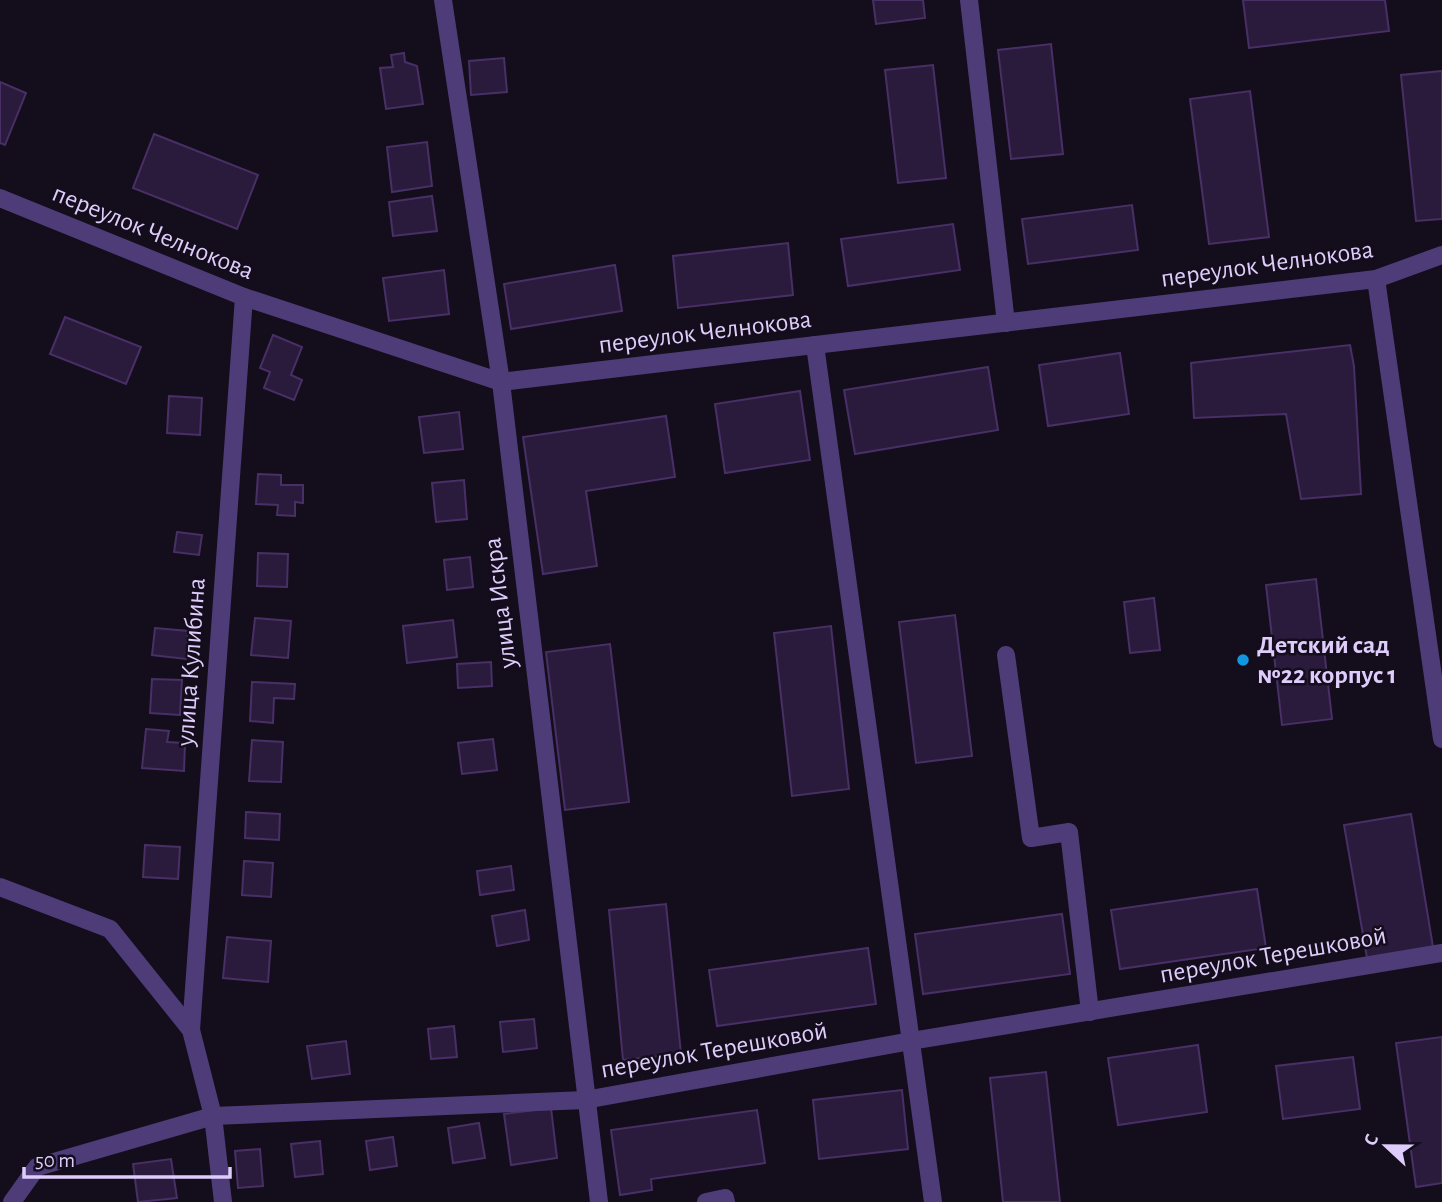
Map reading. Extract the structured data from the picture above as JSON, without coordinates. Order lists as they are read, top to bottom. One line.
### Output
{"streets":{"street":["переулок Челнокова","улица Искра","улица Кулибина","переулок Терешковой"]},"crossings":[["переулок Челнокова","улица Искра"],["переулок Челнокова","улица Кулибина"],["улица Искра","переулок Терешковой"]],"places":["Детский сад №22 корпус 1"],"scale_bar":"50 m","north":"left"}
